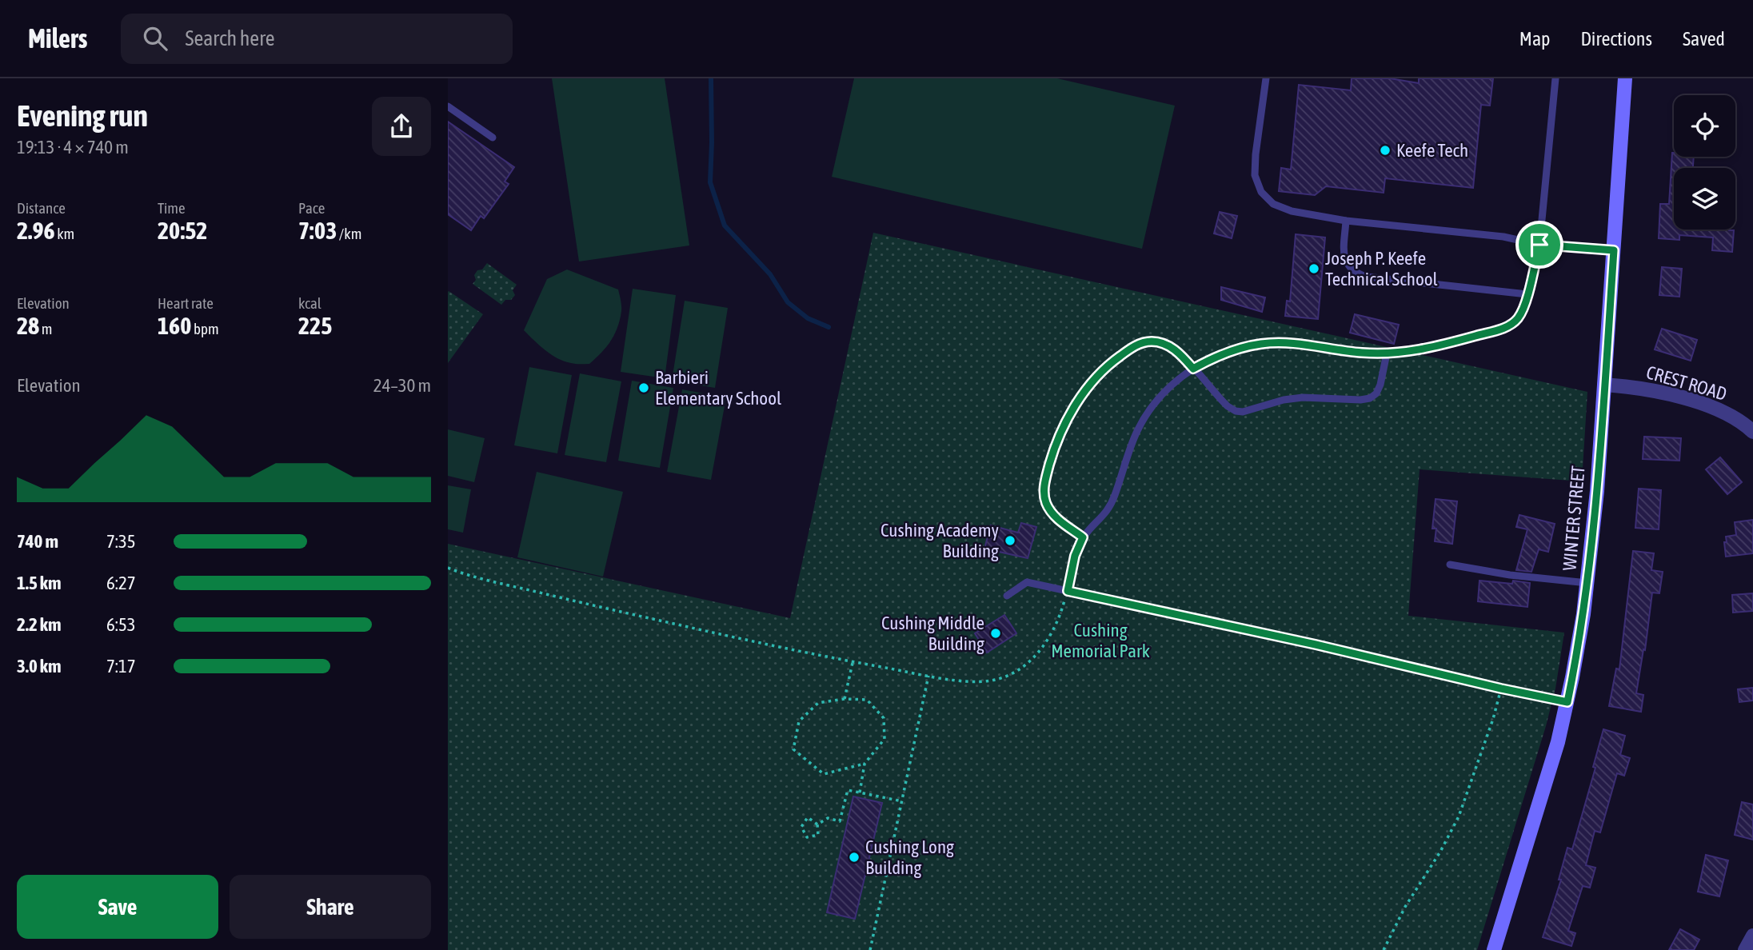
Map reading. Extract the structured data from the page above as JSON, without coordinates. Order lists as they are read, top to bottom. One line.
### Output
{"streets":{"main road":["WINTER STREET"],"street":["CREST ROAD"]},"crossings":[["CREST ROAD","WINTER STREET"]],"parks":["Cushing Memorial Park"],"places":["Keefe Tech","Joseph P. Keefe Technical School","Barbieri Elementary School","Cushing Academy Building","Cushing Middle Building","Cushing Long Building"],"page":{"header":"Milers","search":"Search here","nav":["Map","Directions","Saved"],"heading":["Evening run","19:13 · 4 × 740 m"],"stats":[["Distance","2.96 km"],["Time","20:52"],["Pace","7:03 /km"],["Elevation","28 m"],["Heart rate","160 bpm"],["kcal","225"]],"chart":["Elevation","24–30 m"],"list":[{"name":"740 m","note":"7:35"},{"name":"1.5 km","note":"6:27"},{"name":"2.2 km","note":"6:53"},{"name":"3.0 km","note":"7:17"}],"buttons":["Save","Share"]}}
